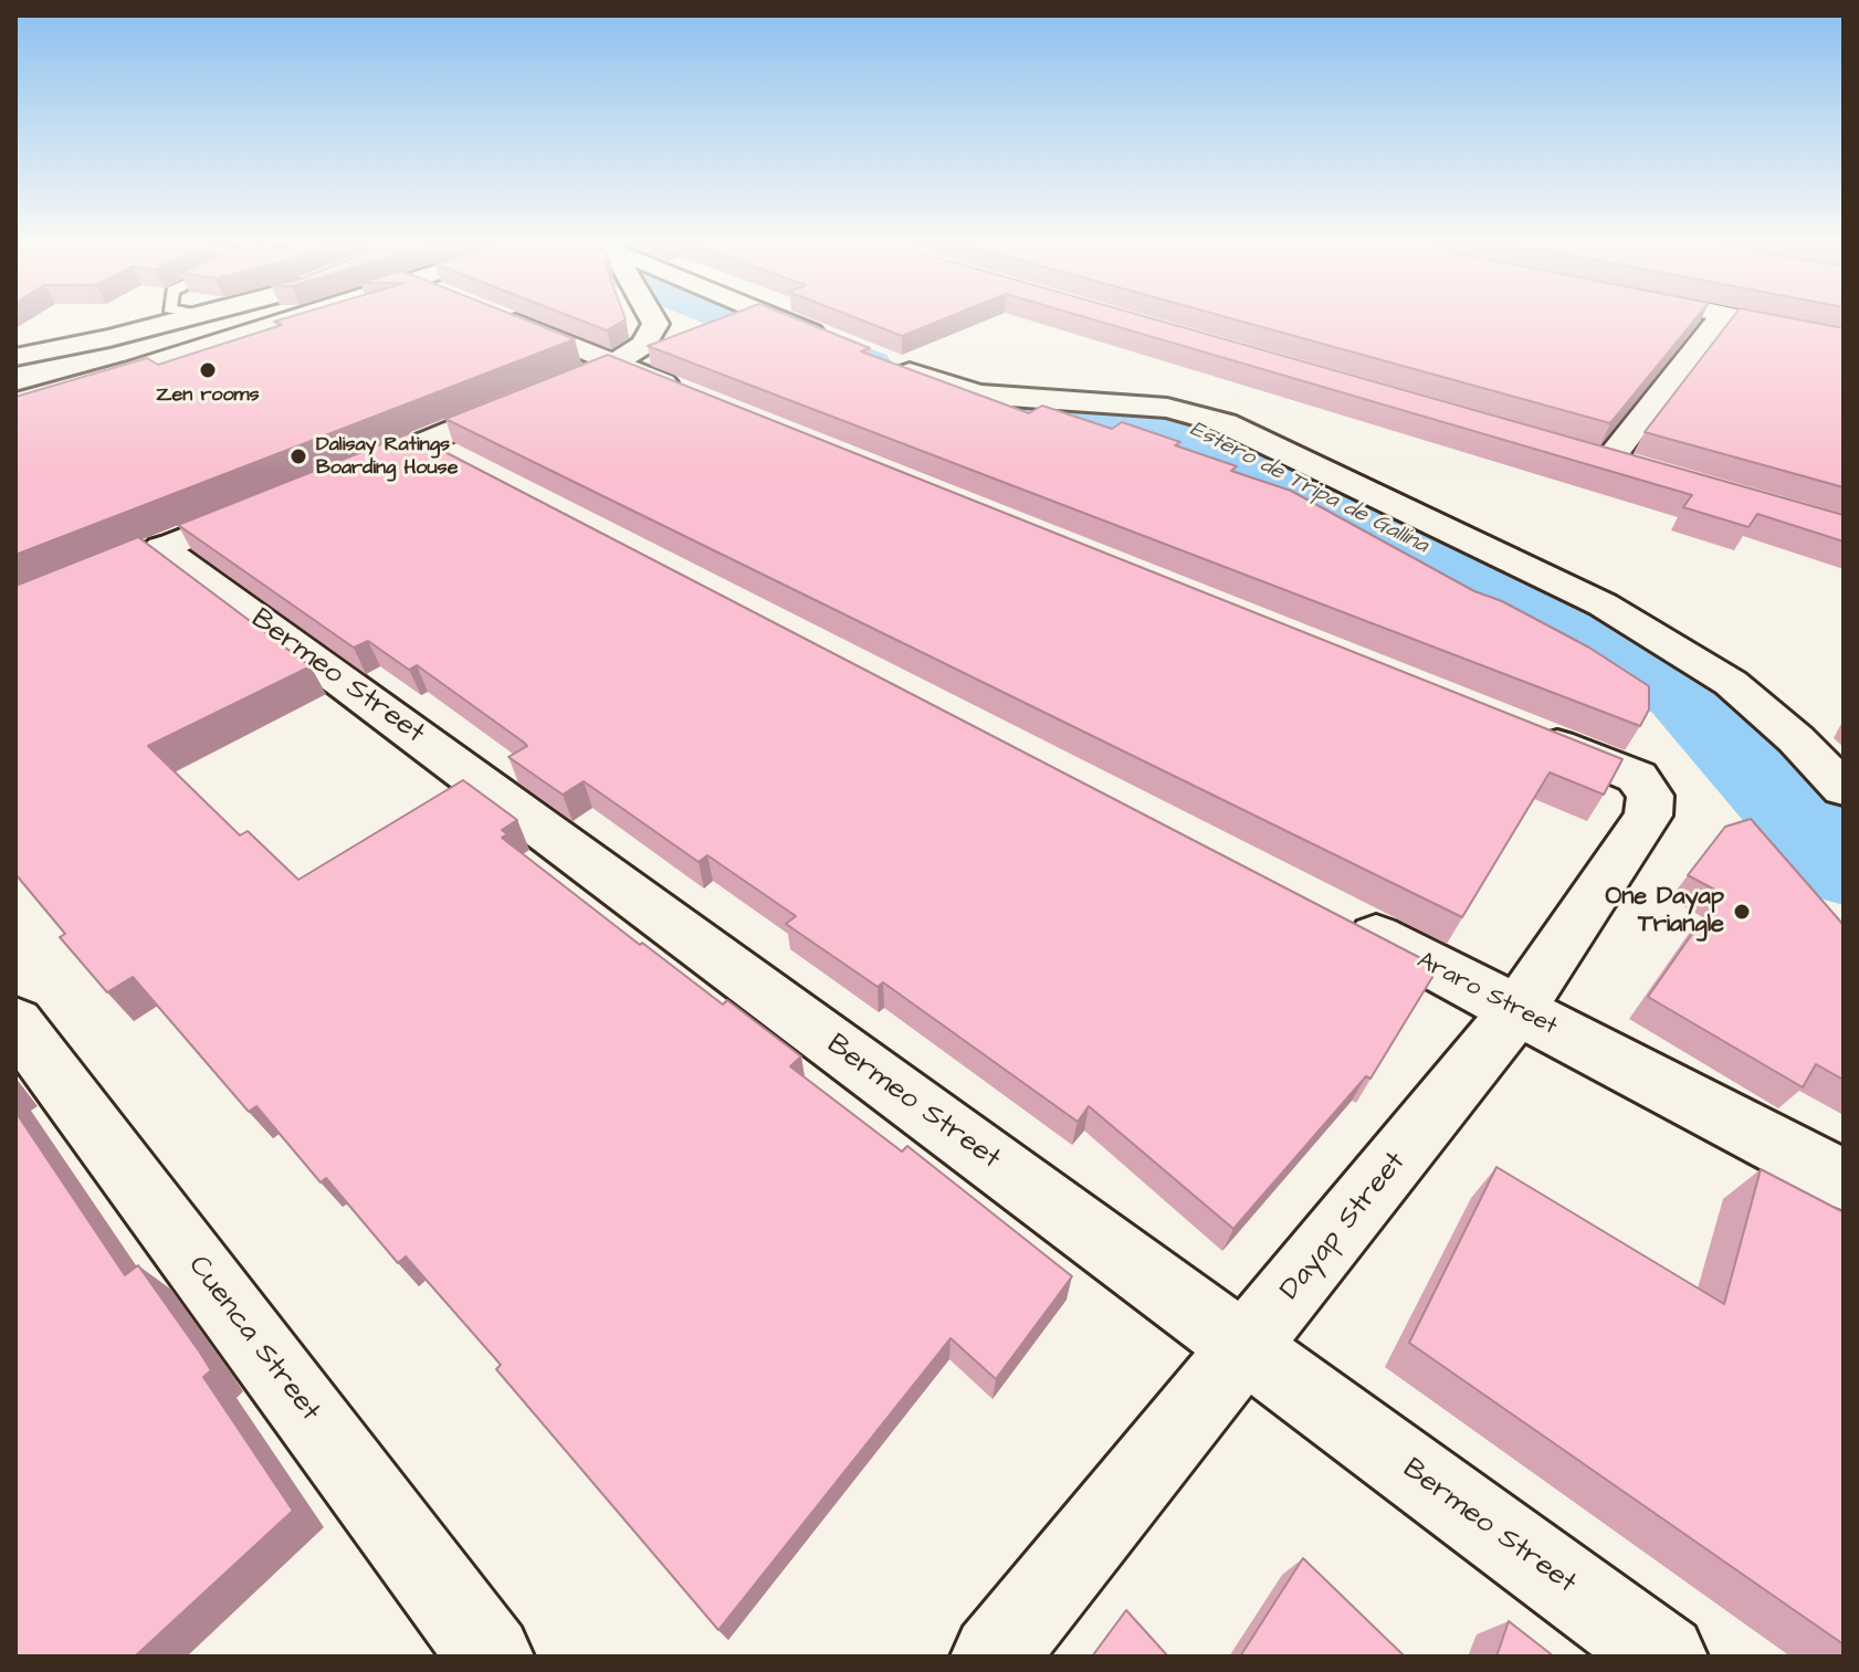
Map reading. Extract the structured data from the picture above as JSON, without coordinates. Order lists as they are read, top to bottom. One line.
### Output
{"streets":{"street":["Bermeo Street","Araro Street","Dayap Street","Cuenca Street"]},"crossings":[["Bermeo Street","Dayap Street"],["Araro Street","Dayap Street"]],"water":["Estero de Tripa de Gallina"],"places":["Zen rooms","Dalisay Ratings Boarding House","One Dayap Triangle"]}
